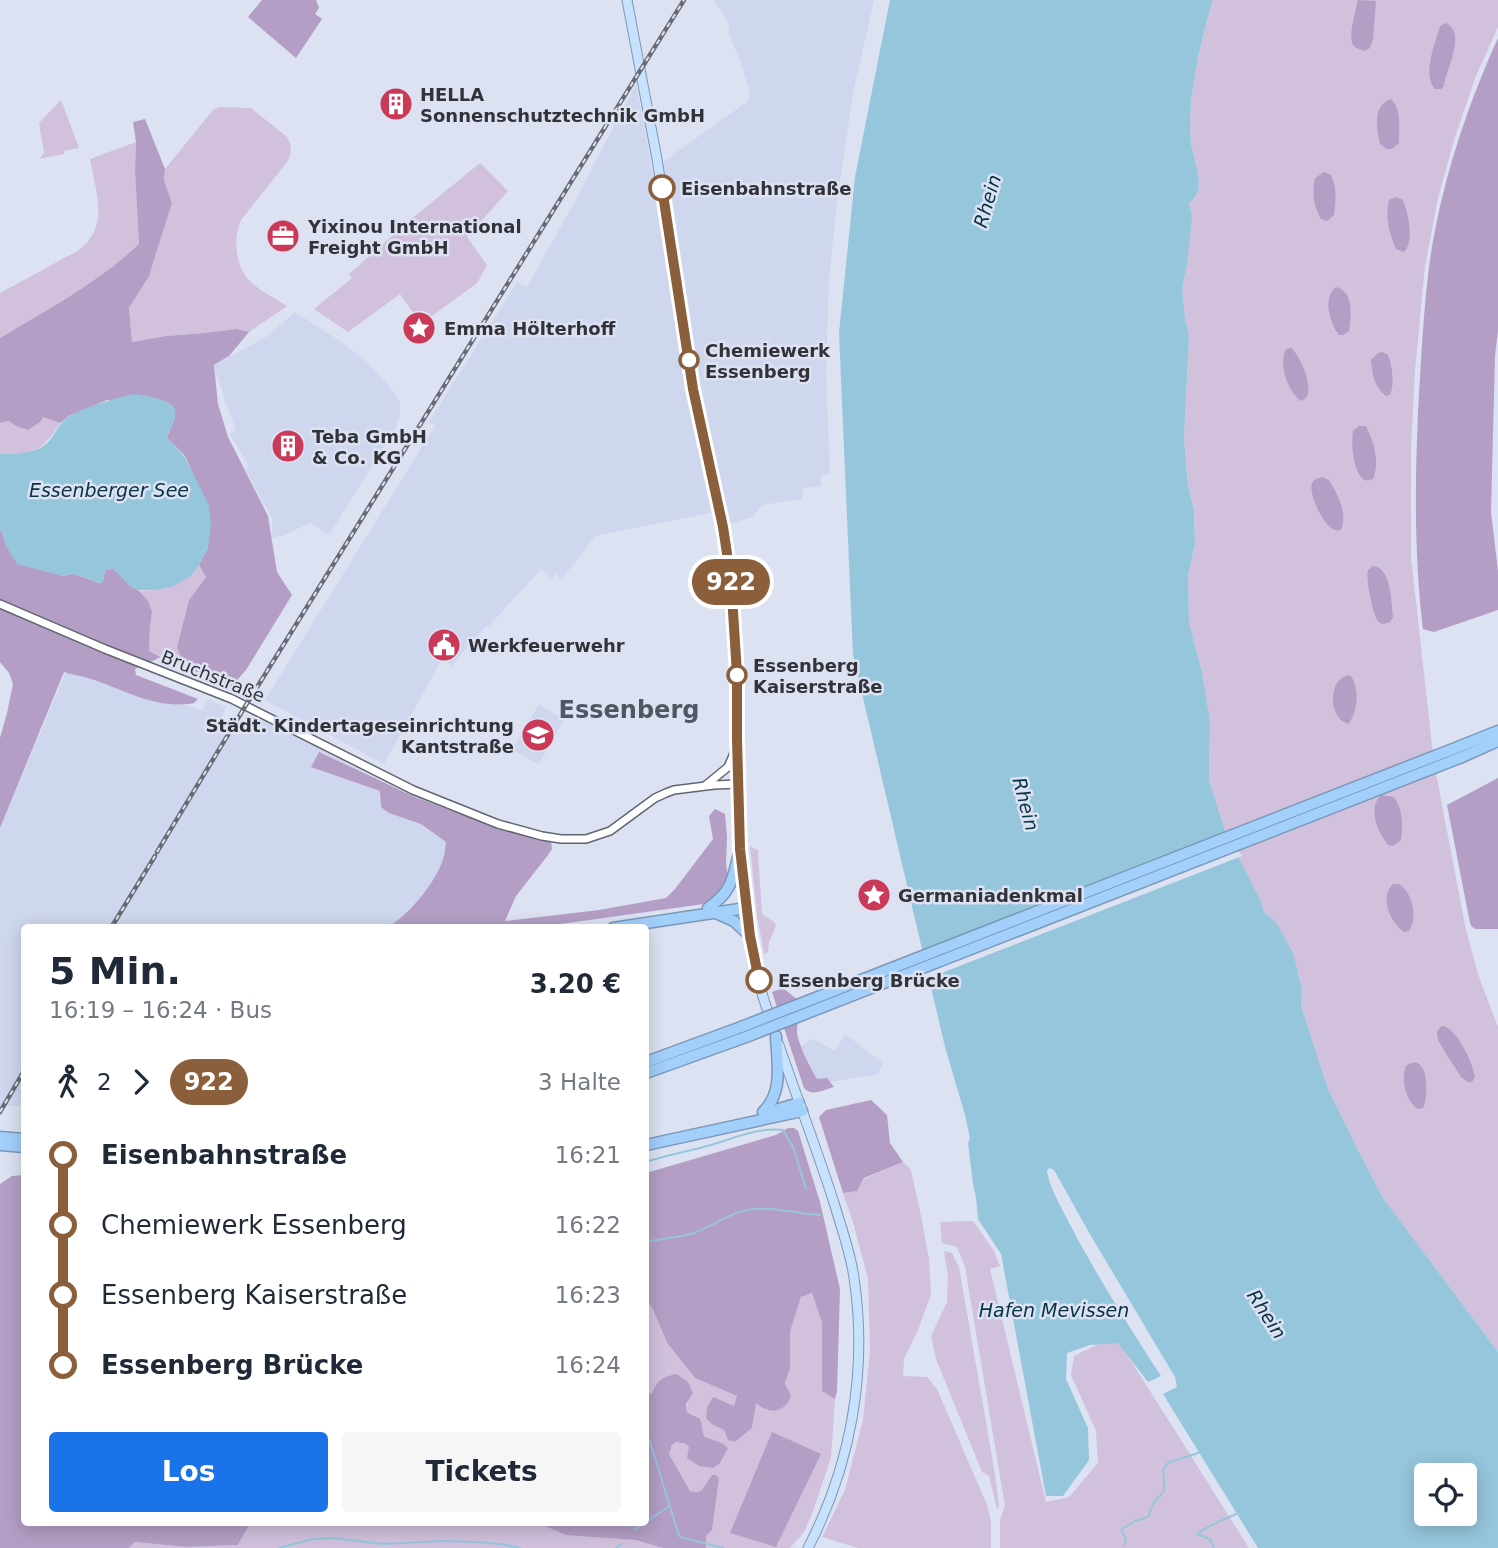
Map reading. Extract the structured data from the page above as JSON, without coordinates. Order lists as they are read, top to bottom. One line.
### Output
{"streets":{"street":["Bruchstraße"]},"districts":["Essenberg"],"water":["Rhein","Essenberger See","Hafen Mevissen"],"places":{"building":["HELLA Sonnenschutztechnik GmbH","Teba GmbH & Co. KG"],"other":["Eisenbahnstraße","Chemiewerk Essenberg","Essenberg Kaiserstraße","Essenberg Brücke"],"office":["Yixinou International Freight GmbH"],"place":["Emma Hölterhoff","Germaniadenkmal"],"public building":["Werkfeuerwehr"],"school or university":["Städt. Kindertageseinrichtung Kantstraße"]},"lines":["bus line 922"],"page":{"on_map":"922","heading":["5 Min.","16:19 – 16:24 · Bus","3.20 €"],"legs":["2","922","3 Halte"],"list":[{"name":"Eisenbahnstraße","value":"16:21"},{"name":"Chemiewerk Essenberg","value":"16:22"},{"name":"Essenberg Kaiserstraße","value":"16:23"},{"name":"Essenberg Brücke","value":"16:24"}],"buttons":["Los","Tickets"]}}
